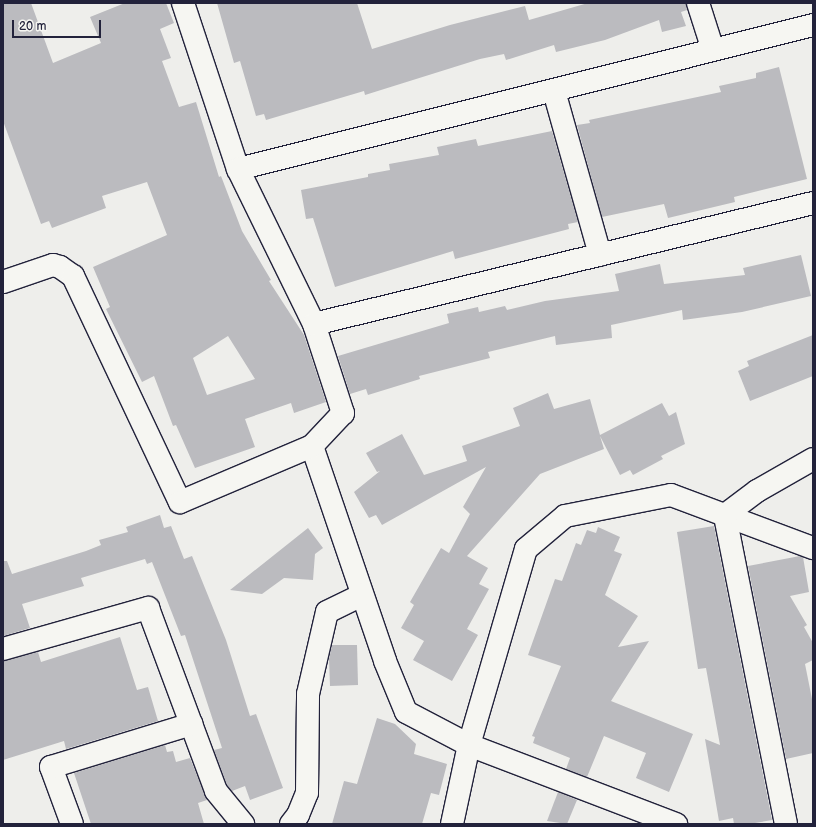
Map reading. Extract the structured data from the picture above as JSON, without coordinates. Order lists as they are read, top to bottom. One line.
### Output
{"scale_bar":"20 m"}
